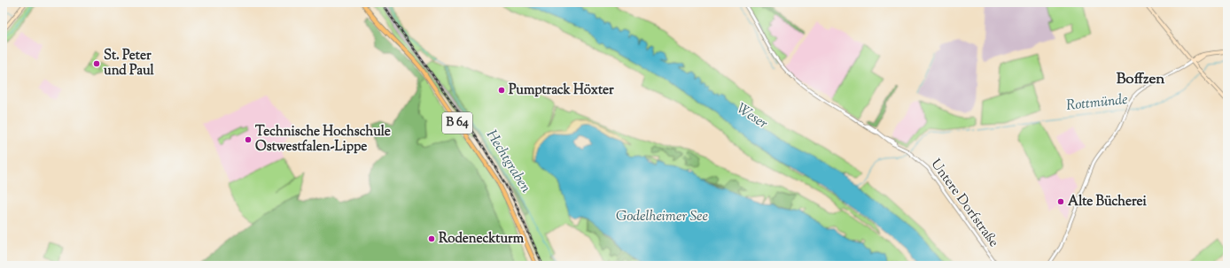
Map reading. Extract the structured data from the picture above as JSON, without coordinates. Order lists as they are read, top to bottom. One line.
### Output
{"streets":{"main road":["B 64"],"street":["Untere Dorfstraße"]},"districts":["Boffzen"],"water":["Rottmünde","Weser","Hechtgraben","Godelheimer See"],"places":["St. Peter und Paul","Pumptrack Höxter","Technische Hochschule Ostwestfalen-Lippe","Alte Bücherei","Rodeneckturm"]}
